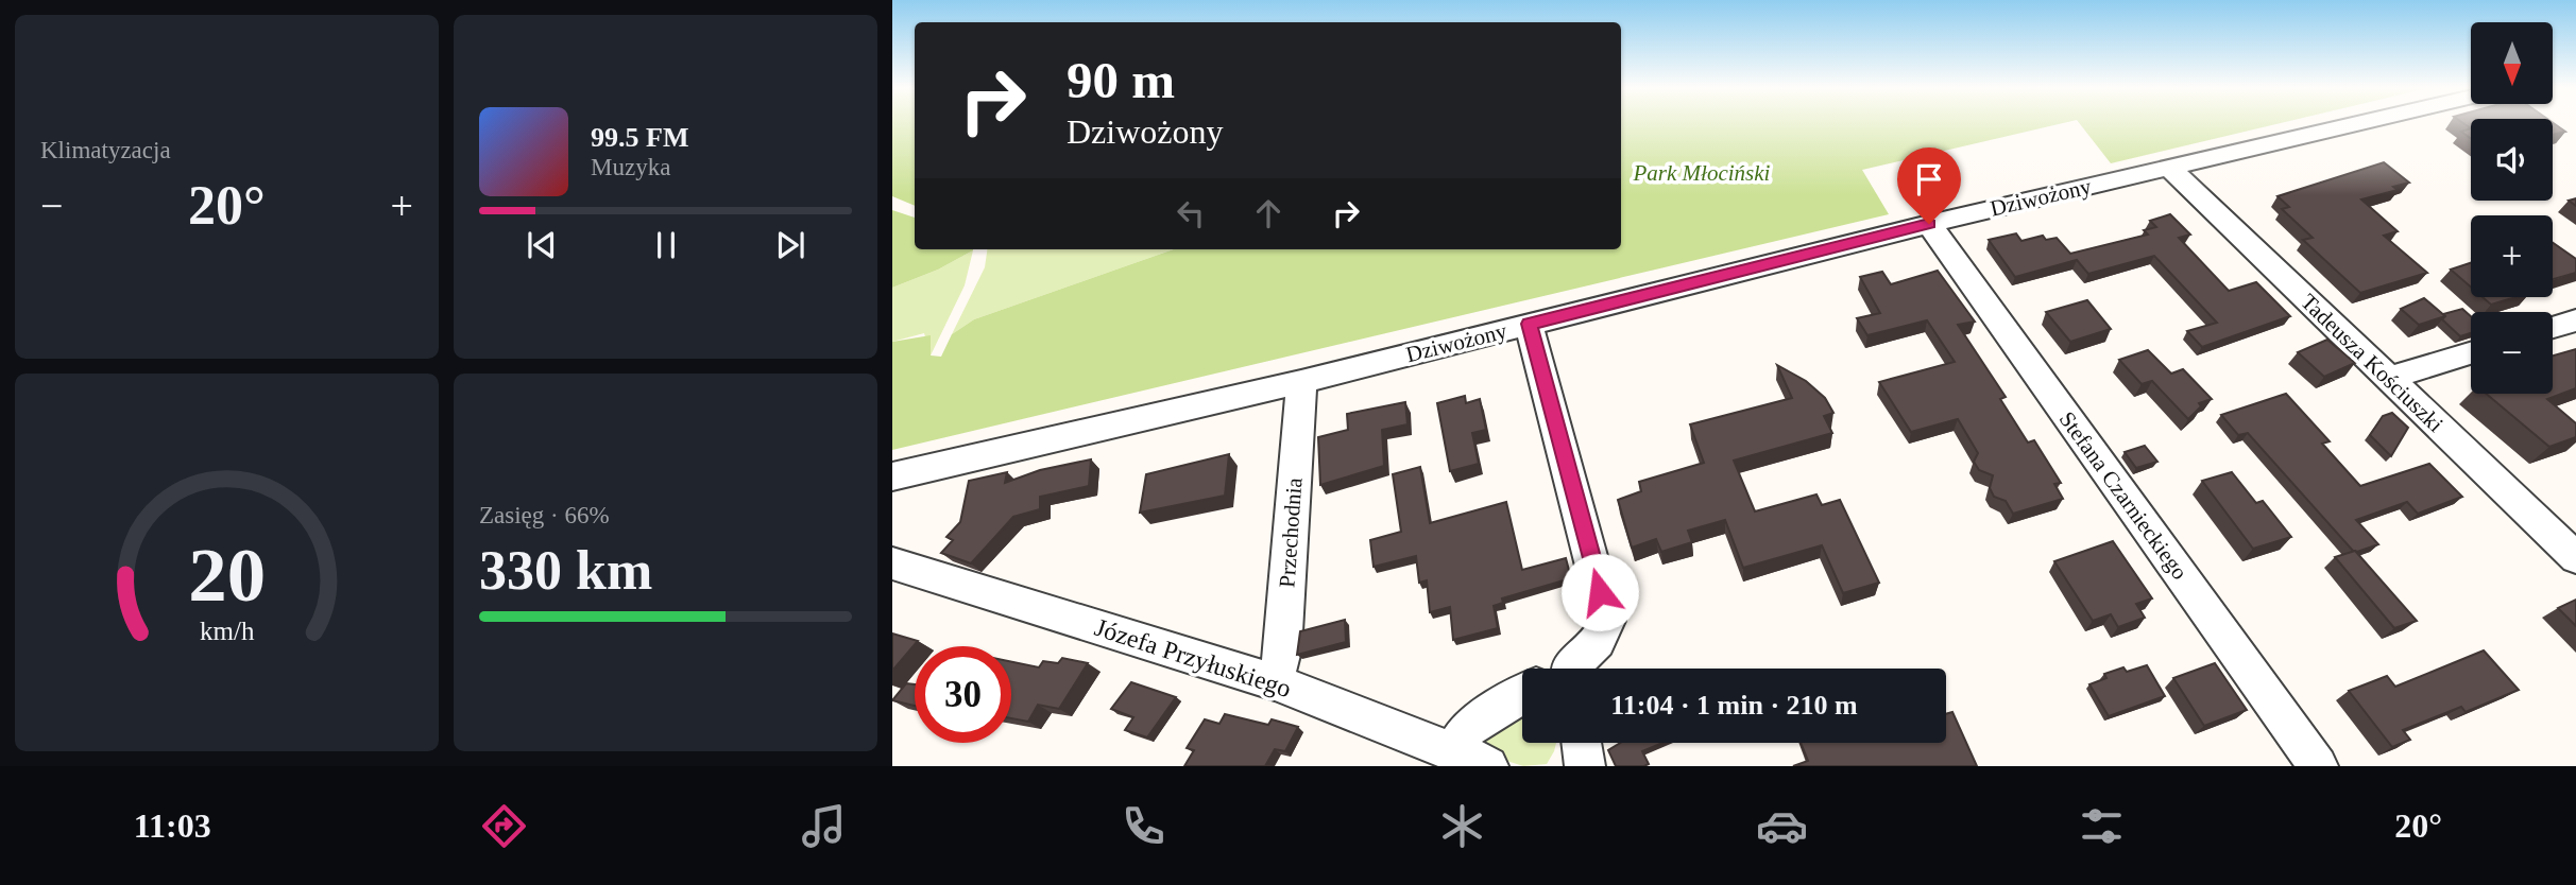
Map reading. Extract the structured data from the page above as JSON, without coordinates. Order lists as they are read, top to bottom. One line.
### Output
{"streets":{"street":["Dziwożony","Tadeusza Kościuszki","Stefana Czarnieckiego","Przechodnia","Józefa Przyłuskiego"]},"crossings":[["Dziwożony","Tadeusza Kościuszki"],["Dziwożony","Stefana Czarnieckiego"],["Dziwożony","Przechodnia"],["Przechodnia","Józefa Przyłuskiego"]],"parks":["Park Młociński"],"north":"bottom","page":{"tile":["Klimatyzacja",["Zasięg · 66%","330 km"]],"map_buttons":["+","−"],"turn":["90 m","Dziwożony"],"song":["99.5 FM","Muzyka"],"heat":["−","20°","+"],"limit":"30","trip":"11:04 · 1 min · 210 m","tabs":["11:03","20°"],"gauge":["20","km/h"]}}
